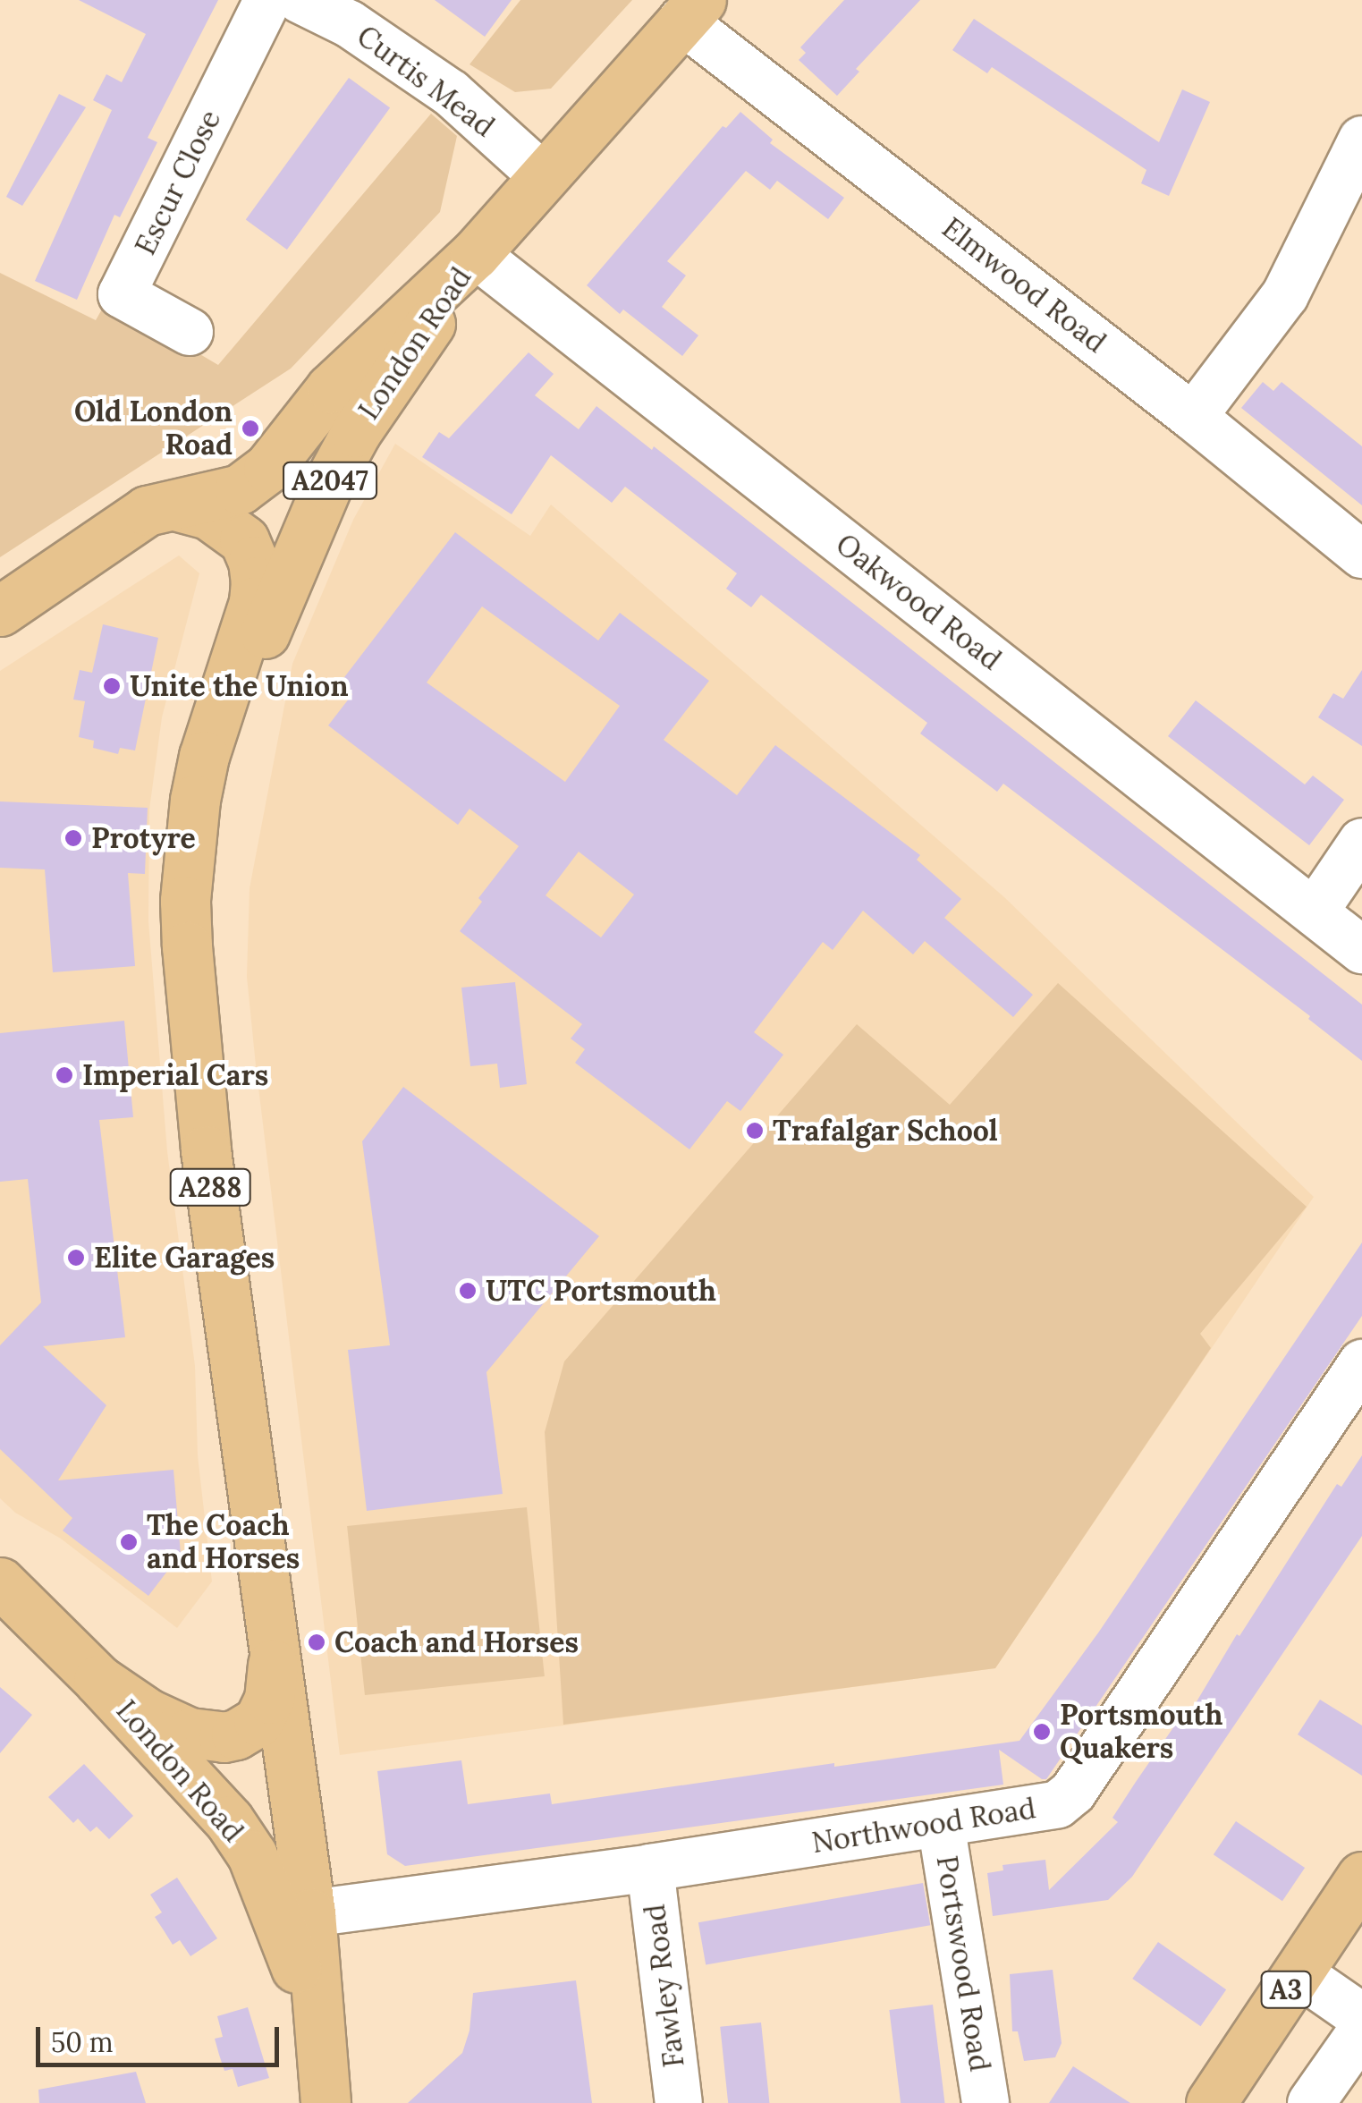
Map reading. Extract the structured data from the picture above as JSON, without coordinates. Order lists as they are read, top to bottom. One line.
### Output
{"streets":{"main road":["London Road","A2047","A288","A3"],"street":["Curtis Mead","Escur Close","Elmwood Road","Oakwood Road","Northwood Road","Portswood Road","Fawley Road"]},"crossings":[["Curtis Mead","London Road"],["Elmwood Road","London Road"],["London Road","Oakwood Road"],["London Road","A288"],["London Road","Northwood Road"],["Northwood Road","Portswood Road"],["Northwood Road","Fawley Road"]],"places":["Old London Road","Unite the Union","Protyre","Imperial Cars","Trafalgar School","Elite Garages","UTC Portsmouth","The Coach and Horses","Coach and Horses","Portsmouth Quakers"],"scale_bar":"50 m"}
